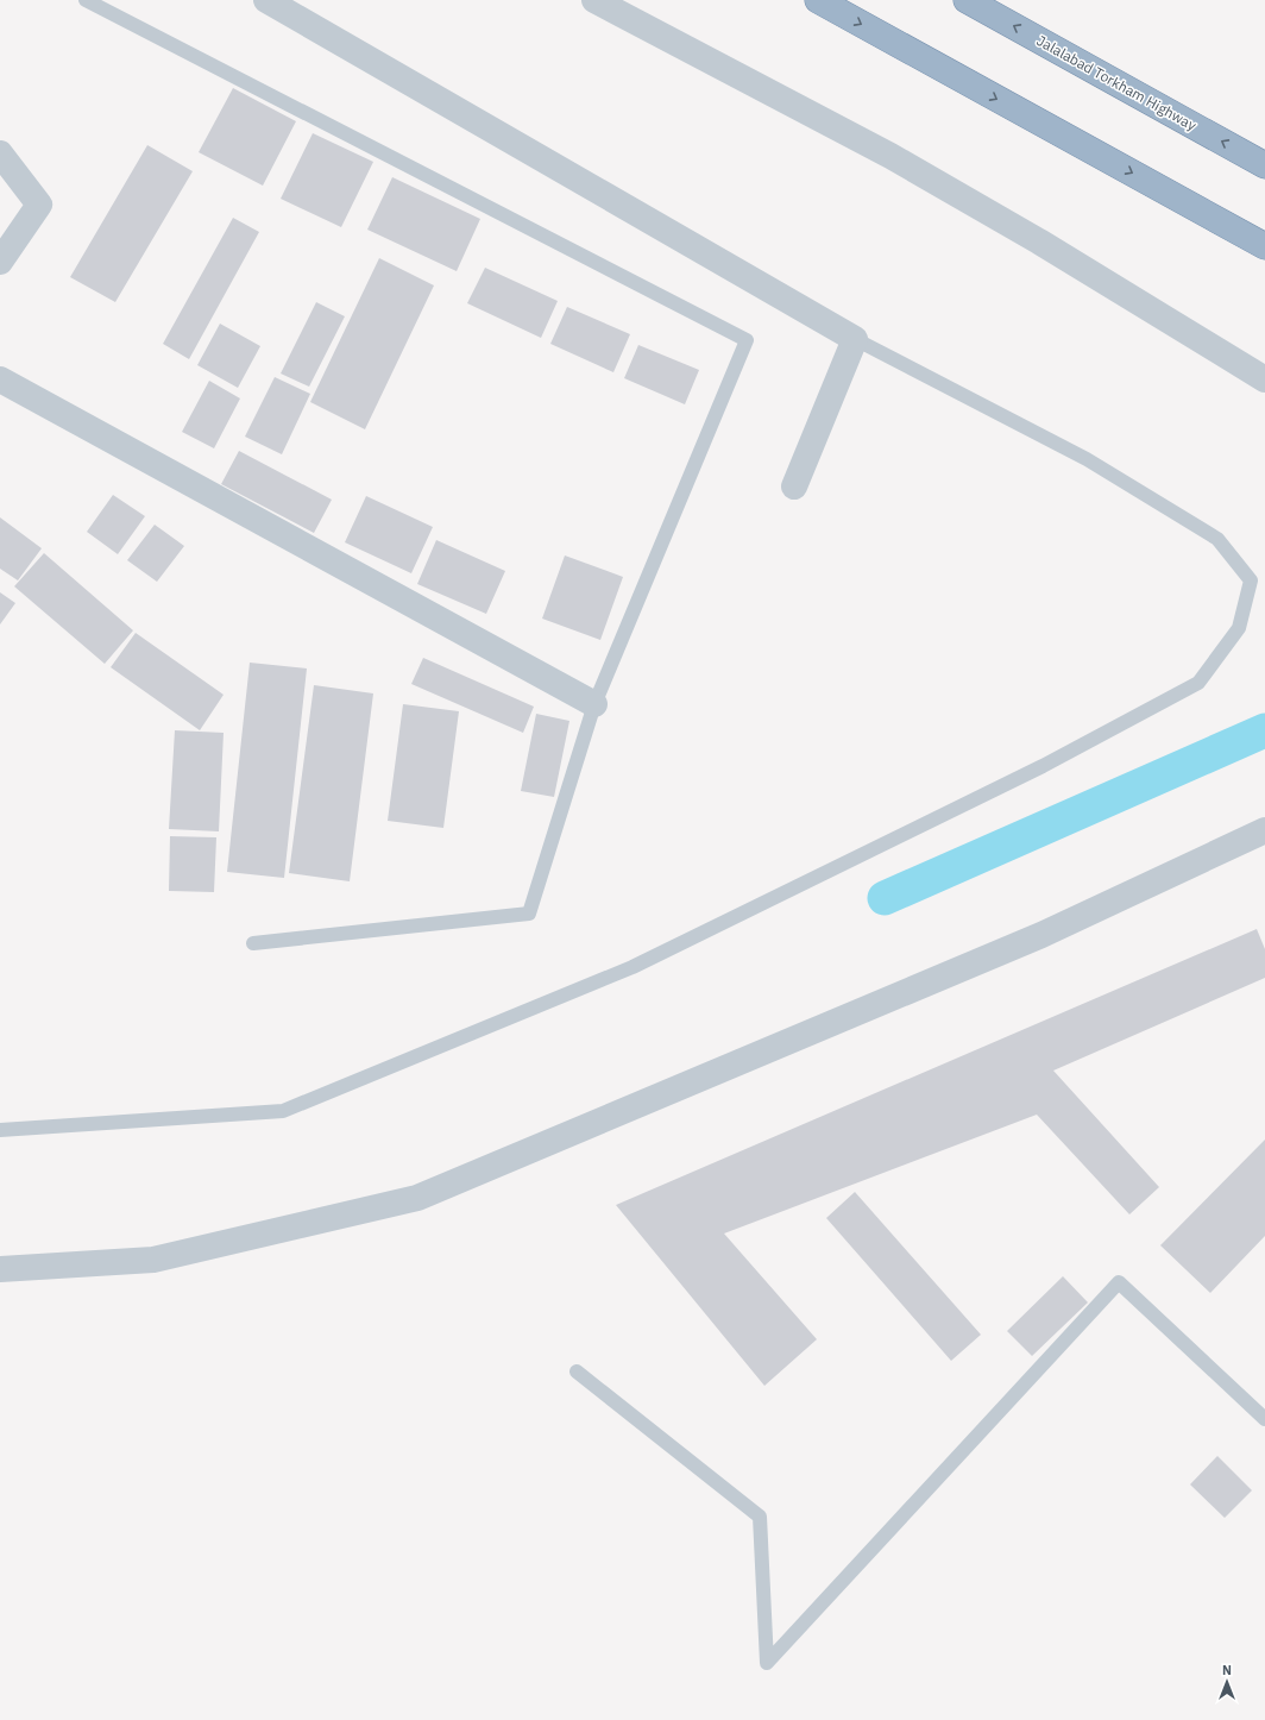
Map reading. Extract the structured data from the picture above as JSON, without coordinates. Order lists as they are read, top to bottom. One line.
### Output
{"streets":{"highway":["Jalalabad Torkham Highway"]},"north":"top"}
